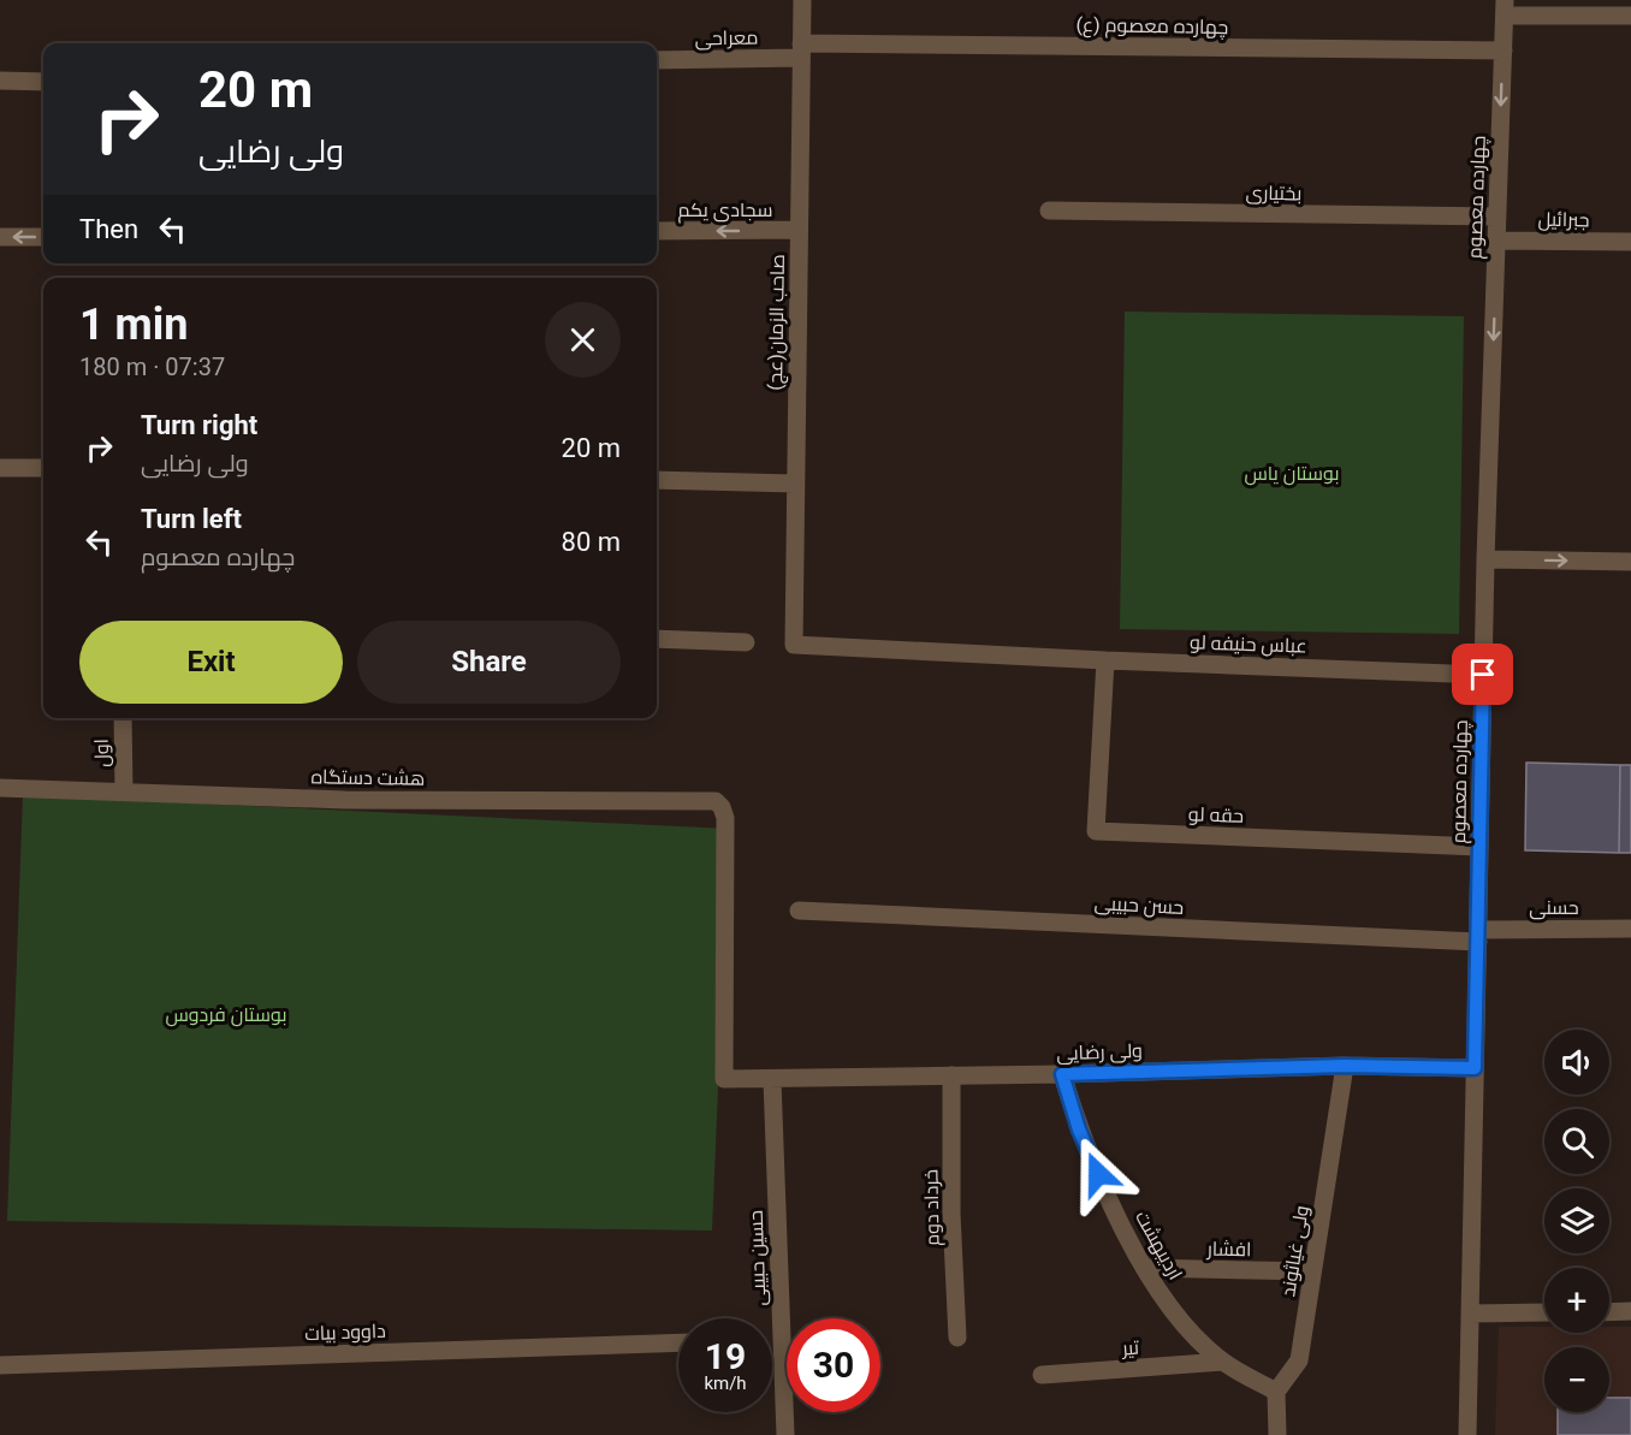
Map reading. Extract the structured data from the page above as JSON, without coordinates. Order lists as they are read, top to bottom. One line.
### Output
{"streets":{"street":["چهارده معصوم (ع)","معراحی","بختیاری","چهارده معصوم","سجادی یکم","جبرائیل","صاحب الزمان(عج)","عباس حنیفه لو","اول","هشت دستگاه","حقه لو","حسن حبیبی","حسنی","ولی رضایی","خرداد دوم","اردیبهشت","افشار","ولی غیاثوند","حسین حبیبی","داوود بیات","تیر"]},"crossings":[["چهارده معصوم (ع)","معراحی"],["چهارده معصوم (ع)","چهارده معصوم"],["چهارده معصوم (ع)","صاحب الزمان(عج)"],["معراحی","صاحب الزمان(عج)"],["بختیاری","چهارده معصوم"],["چهارده معصوم","جبرائیل"],["چهارده معصوم","عباس حنیفه لو"],["چهارده معصوم","حقه لو"],["چهارده معصوم","حسن حبیبی"],["چهارده معصوم","حسنی"],["چهارده معصوم","ولی رضایی"],["سجادی یکم","صاحب الزمان(عج)"],["صاحب الزمان(عج)","عباس حنیفه لو"],["عباس حنیفه لو","حقه لو"],["اول","هشت دستگاه"],["هشت دستگاه","ولی رضایی"],["حسن حبیبی","حسنی"],["ولی رضایی","خرداد دوم"],["ولی رضایی","اردیبهشت"],["ولی رضایی","ولی غیاثوند"],["ولی رضایی","حسین حبیبی"],["اردیبهشت","افشار"],["اردیبهشت","ولی غیاثوند"],["اردیبهشت","تیر"],["افشار","ولی غیاثوند"]],"one_way":["سجادی یکم"],"parks":["بوستان یاس","بوستان فردوس"],"page":{"turn":["20 m","ولی رضایی"],"then":"Then","heading":["1 min","180 m · 07:37"],"list":[{"name":"Turn right","note":"ولی رضایی","value":"20 m"},{"name":"Turn left","note":"چهارده معصوم","value":"80 m"}],"buttons":["Exit","Share"],"map_buttons":["+","−"],"speed":"19 km/h","limit":"30"}}
